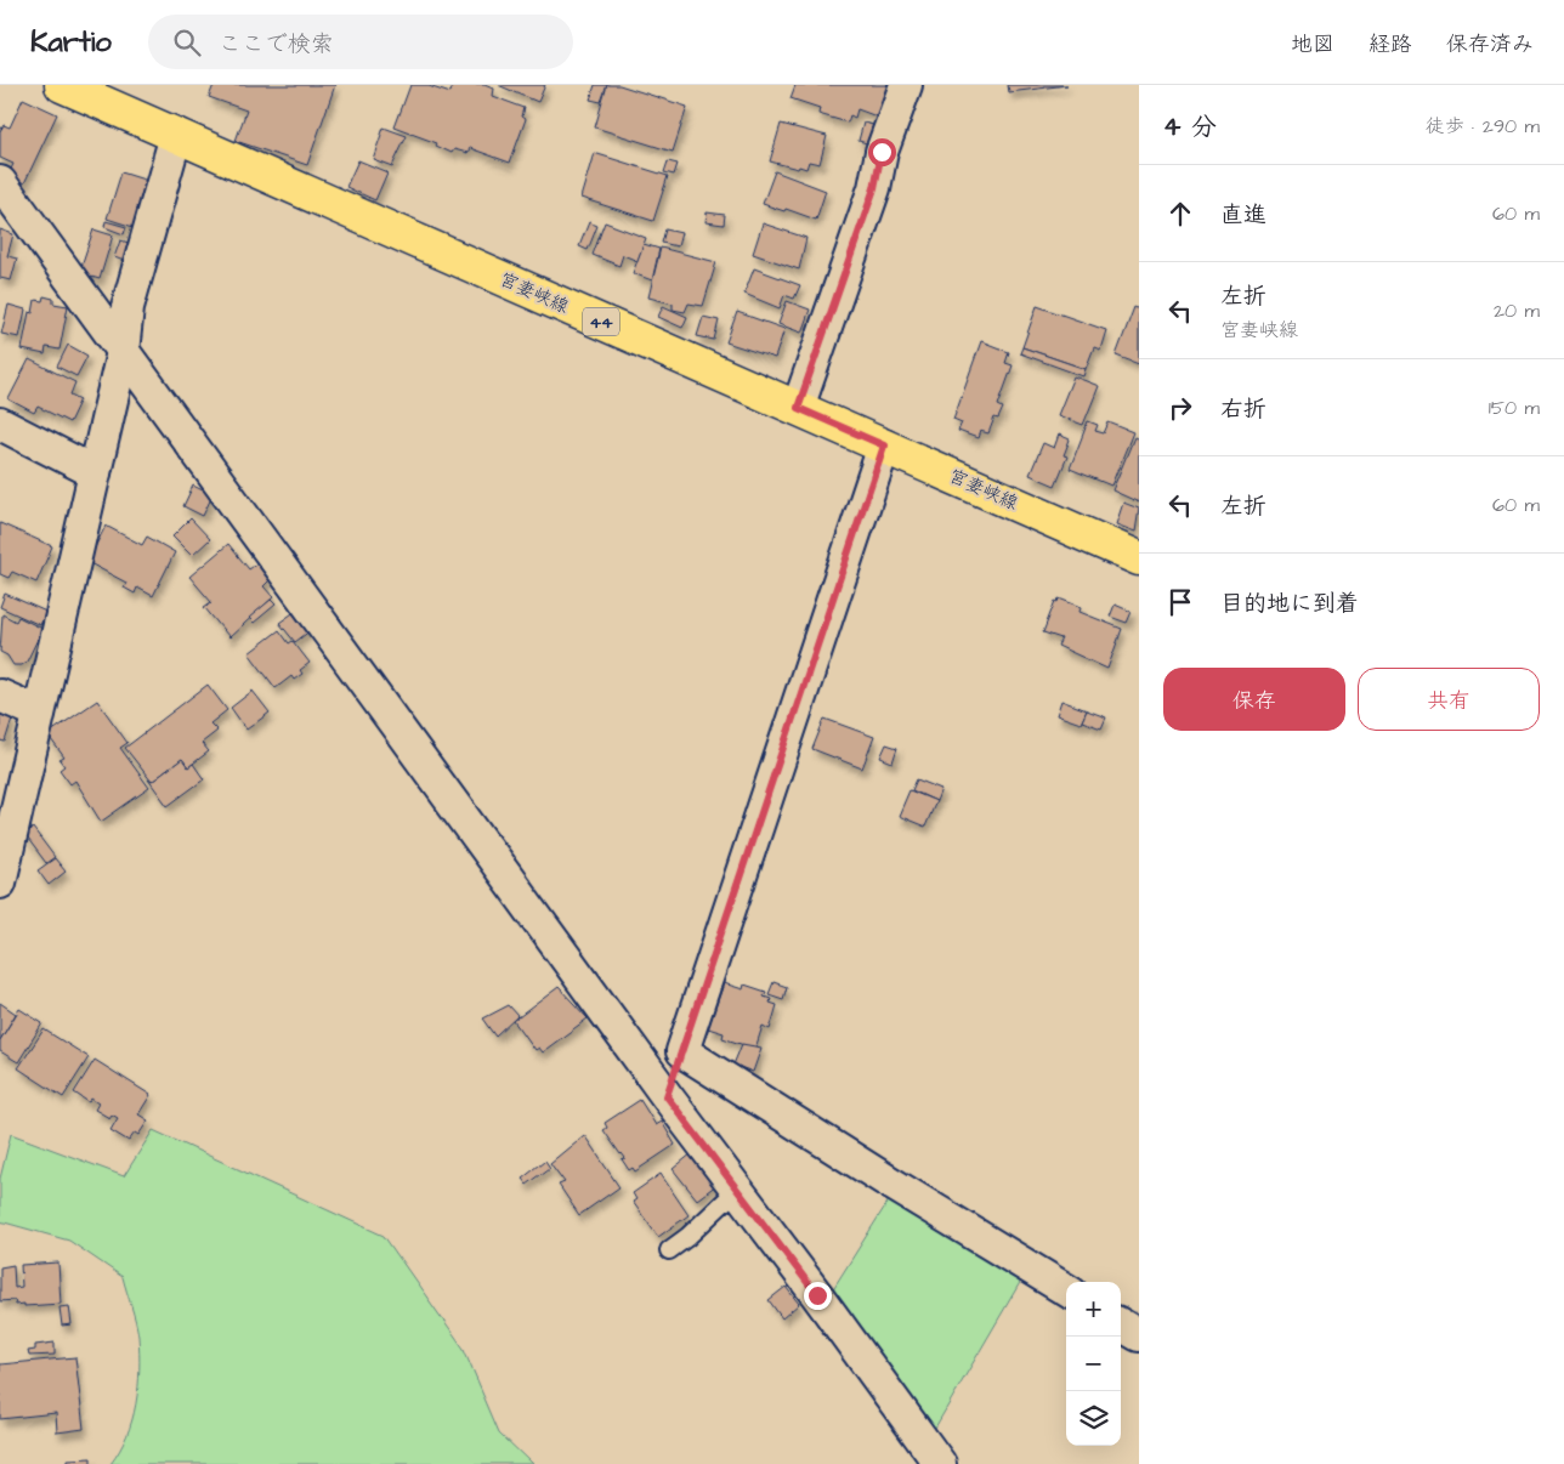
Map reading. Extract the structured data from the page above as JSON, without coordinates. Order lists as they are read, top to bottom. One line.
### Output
{"streets":{"main road":["宮妻峡線","44"]},"page":{"header":"Kartio","search":"ここで検索","nav":["地図","経路","保存済み"],"heading":["4 分","徒歩 · 290 m"],"list":[["直進","60 m"],["左折","宮妻峡線","20 m"],["右折","150 m"],["左折","60 m"],"目的地に到着"],"buttons":["保存","共有"],"map_buttons":["+","−"]}}
